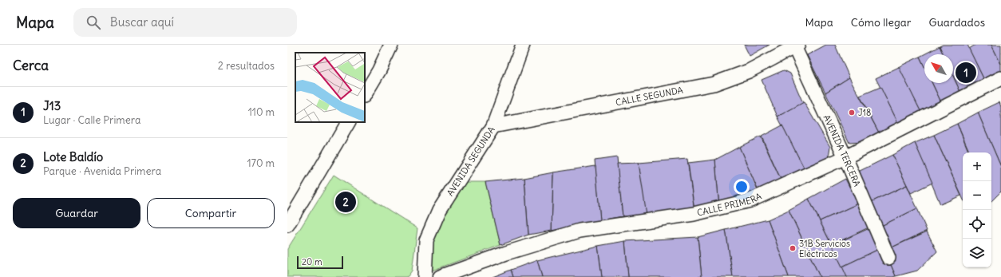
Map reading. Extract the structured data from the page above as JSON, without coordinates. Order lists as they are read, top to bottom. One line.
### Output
{"streets":{"street":["CALLE SEGUNDA","AVENIDA TERCERA","AVENIDA SEGUNDA","CALLE PRIMERA"]},"crossings":[["CALLE SEGUNDA","AVENIDA TERCERA"],["CALLE SEGUNDA","AVENIDA SEGUNDA"],["AVENIDA TERCERA","CALLE PRIMERA"]],"places":["J18","31B Servicios Eléctricos"],"scale_bar":"20 m","north":"top left","page":{"header":"Mapa","search":"Buscar aquí","nav":["Mapa","Cómo llegar","Guardados"],"heading":["Cerca","2 resultados"],"pins":["1","2"],"list":[{"mark":"1","name":"J13","note":"Lugar · Calle Primera","value":"110 m"},{"mark":"2","name":"Lote Baldío","note":"Parque · Avenida Primera","value":"170 m"}],"map_buttons":["+","−"],"buttons":["Guardar","Compartir"],"scale":"20 m"}}
